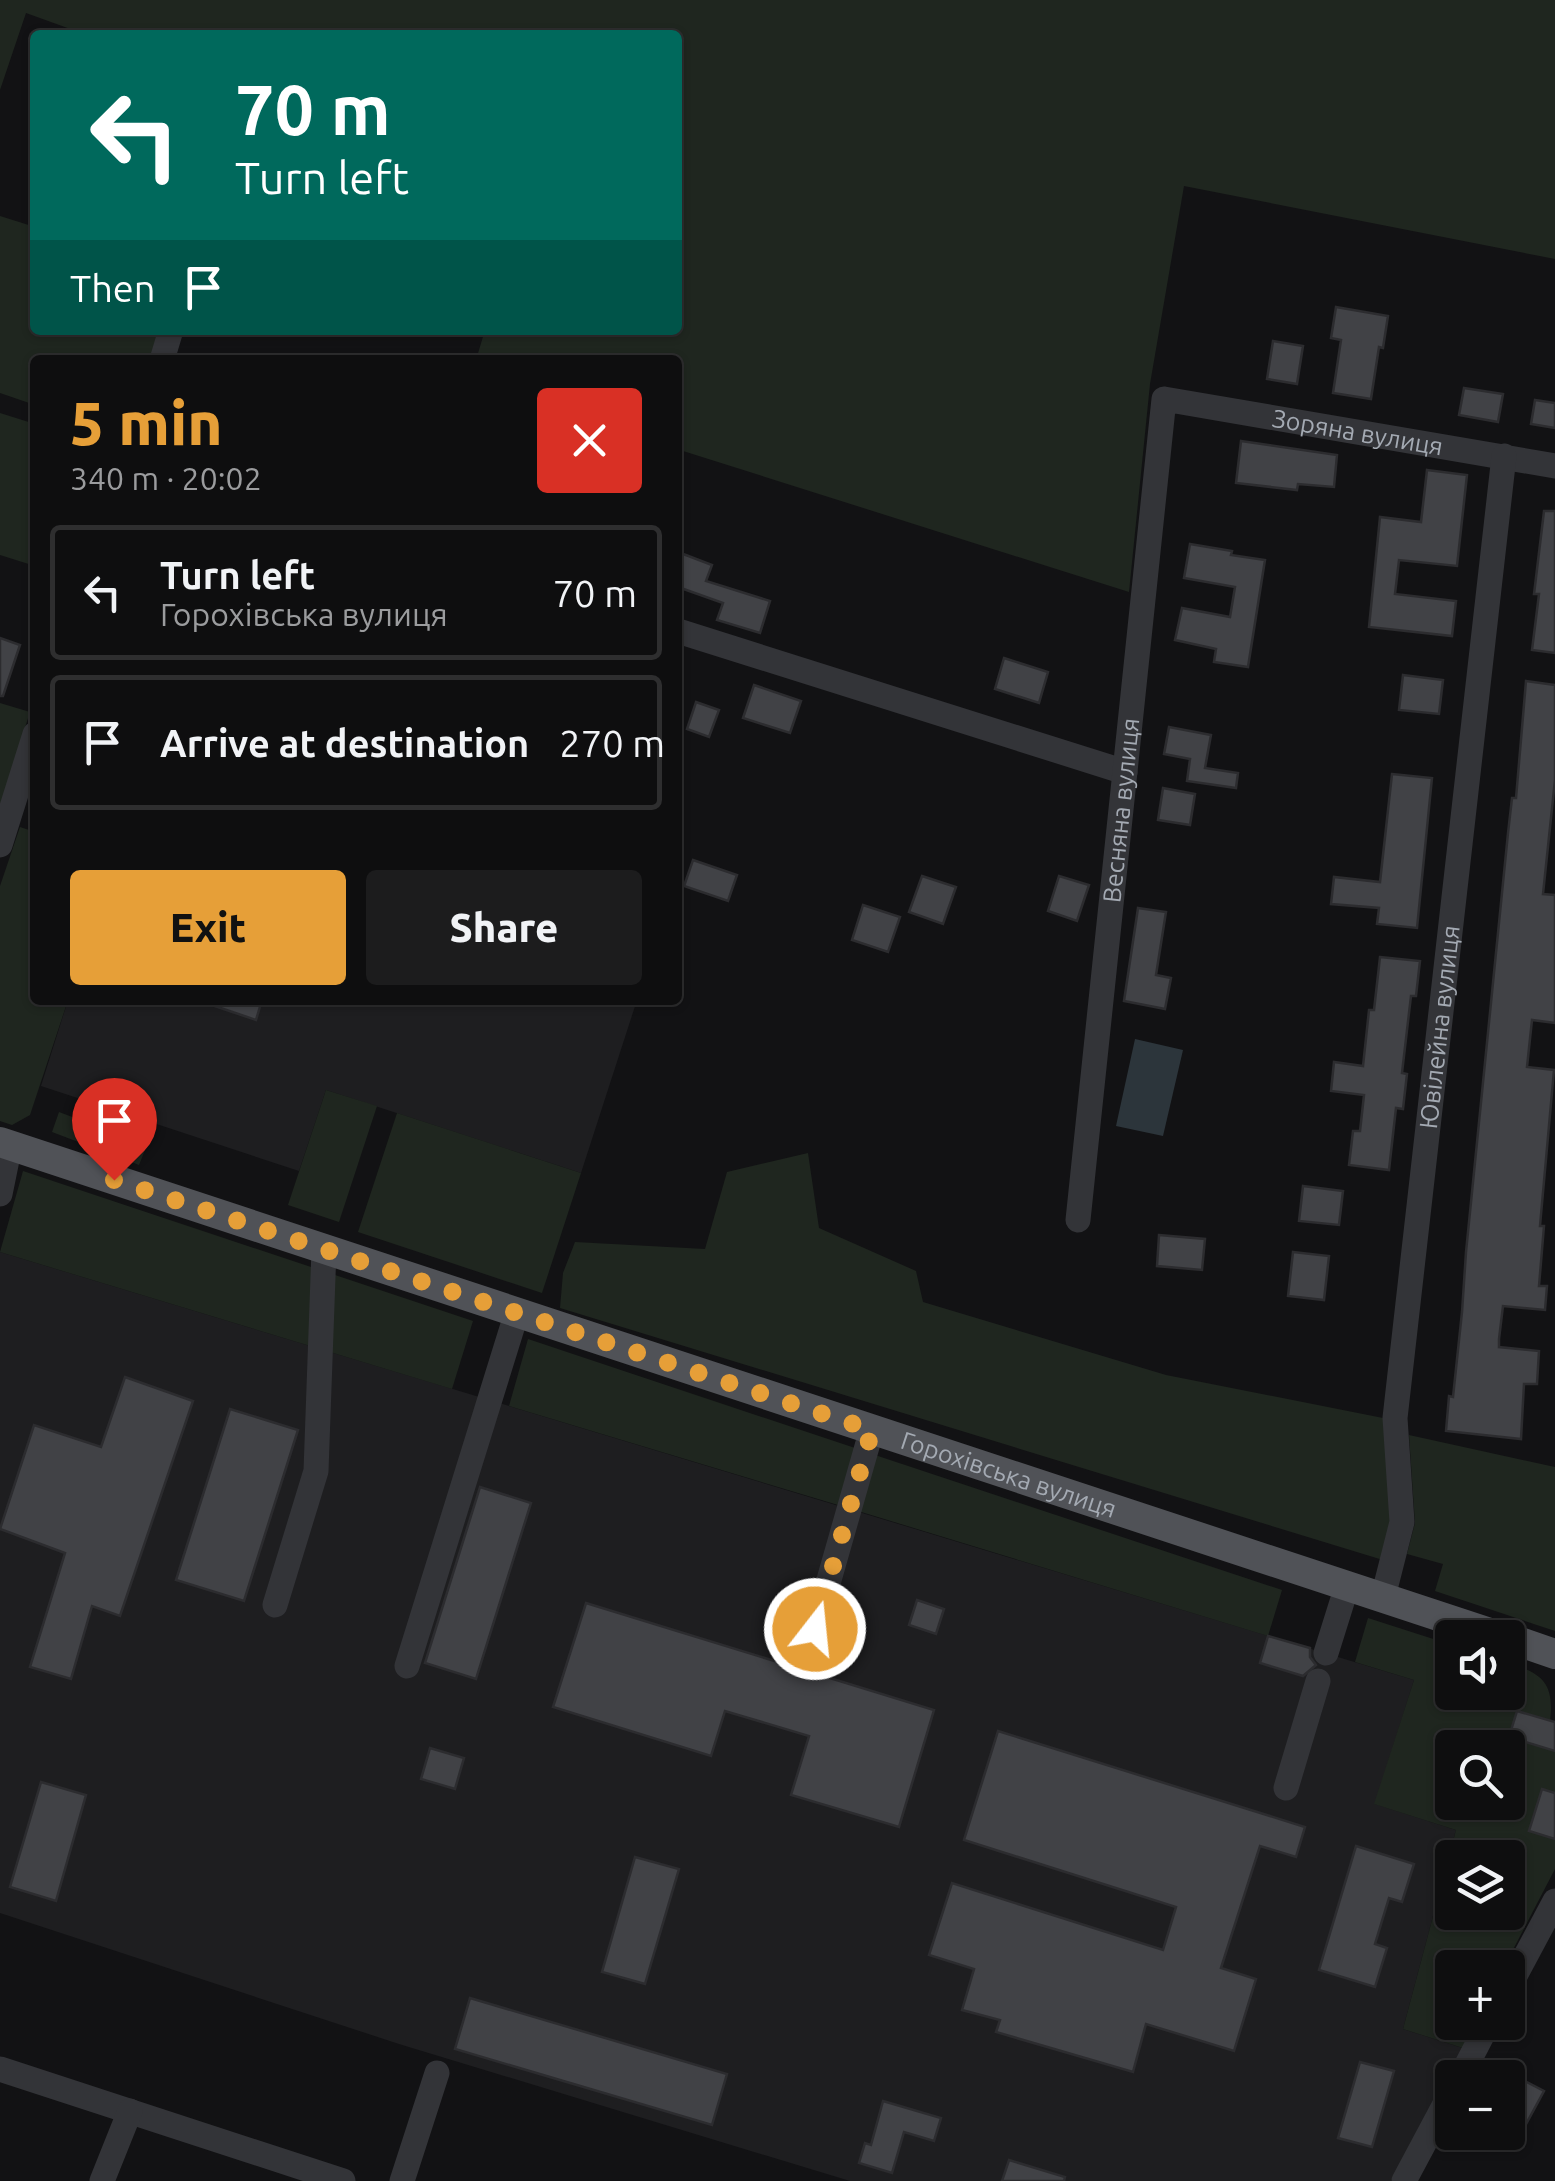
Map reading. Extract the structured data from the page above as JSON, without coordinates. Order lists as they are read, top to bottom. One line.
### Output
{"streets":{"main road":["Горохівська вулиця"],"street":["Зоряна вулиця","Весняна вулиця","Ювілейна вулиця"]},"crossings":[["Зоряна вулиця","Весняна вулиця"],["Зоряна вулиця","Ювілейна вулиця"],["Ювілейна вулиця","Горохівська вулиця"]],"page":{"turn":["70 m","Turn left"],"then":"Then","heading":["5 min","340 m · 20:02"],"list":[{"name":"Turn left","note":"Горохівська вулиця","value":"70 m"},{"name":"Arrive at destination","value":"270 m"}],"buttons":["Exit","Share"],"map_buttons":["+","−"]}}
